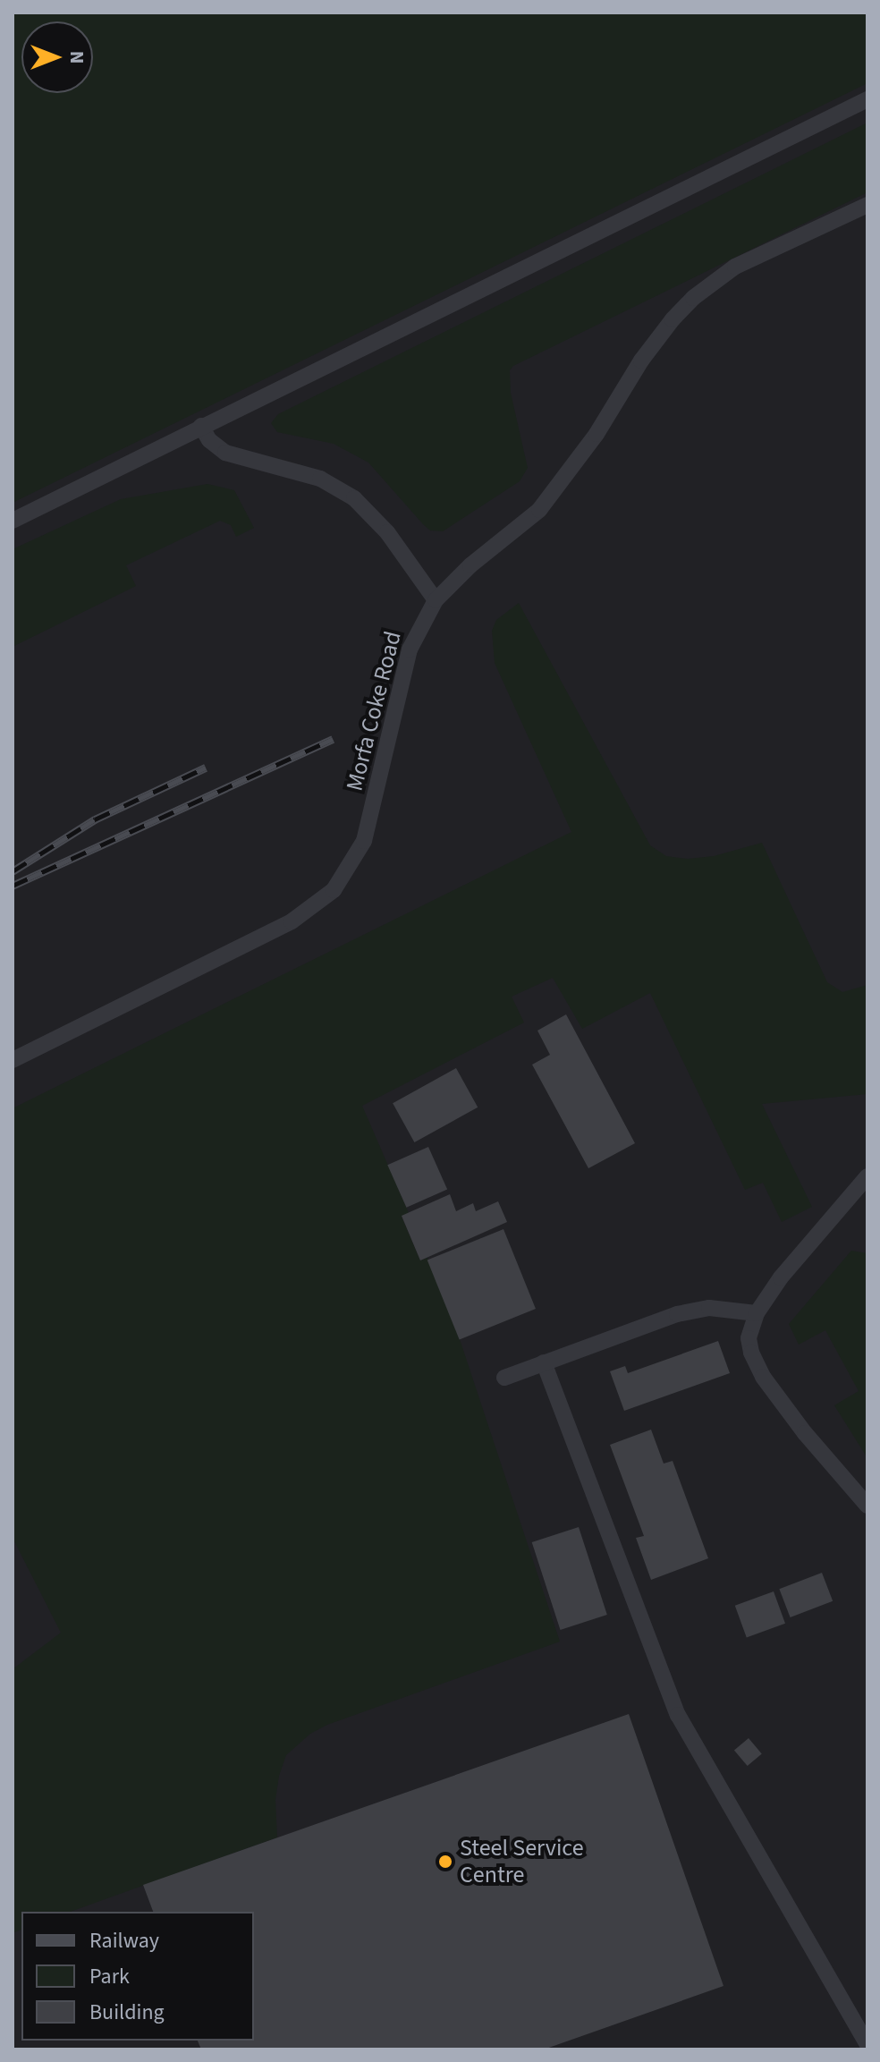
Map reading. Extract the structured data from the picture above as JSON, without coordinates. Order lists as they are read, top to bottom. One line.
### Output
{"streets":{"lane":["Morfa Coke Road"]},"places":["Steel Service Centre"],"legend":["Railway","Park","Building"],"north":"right"}
